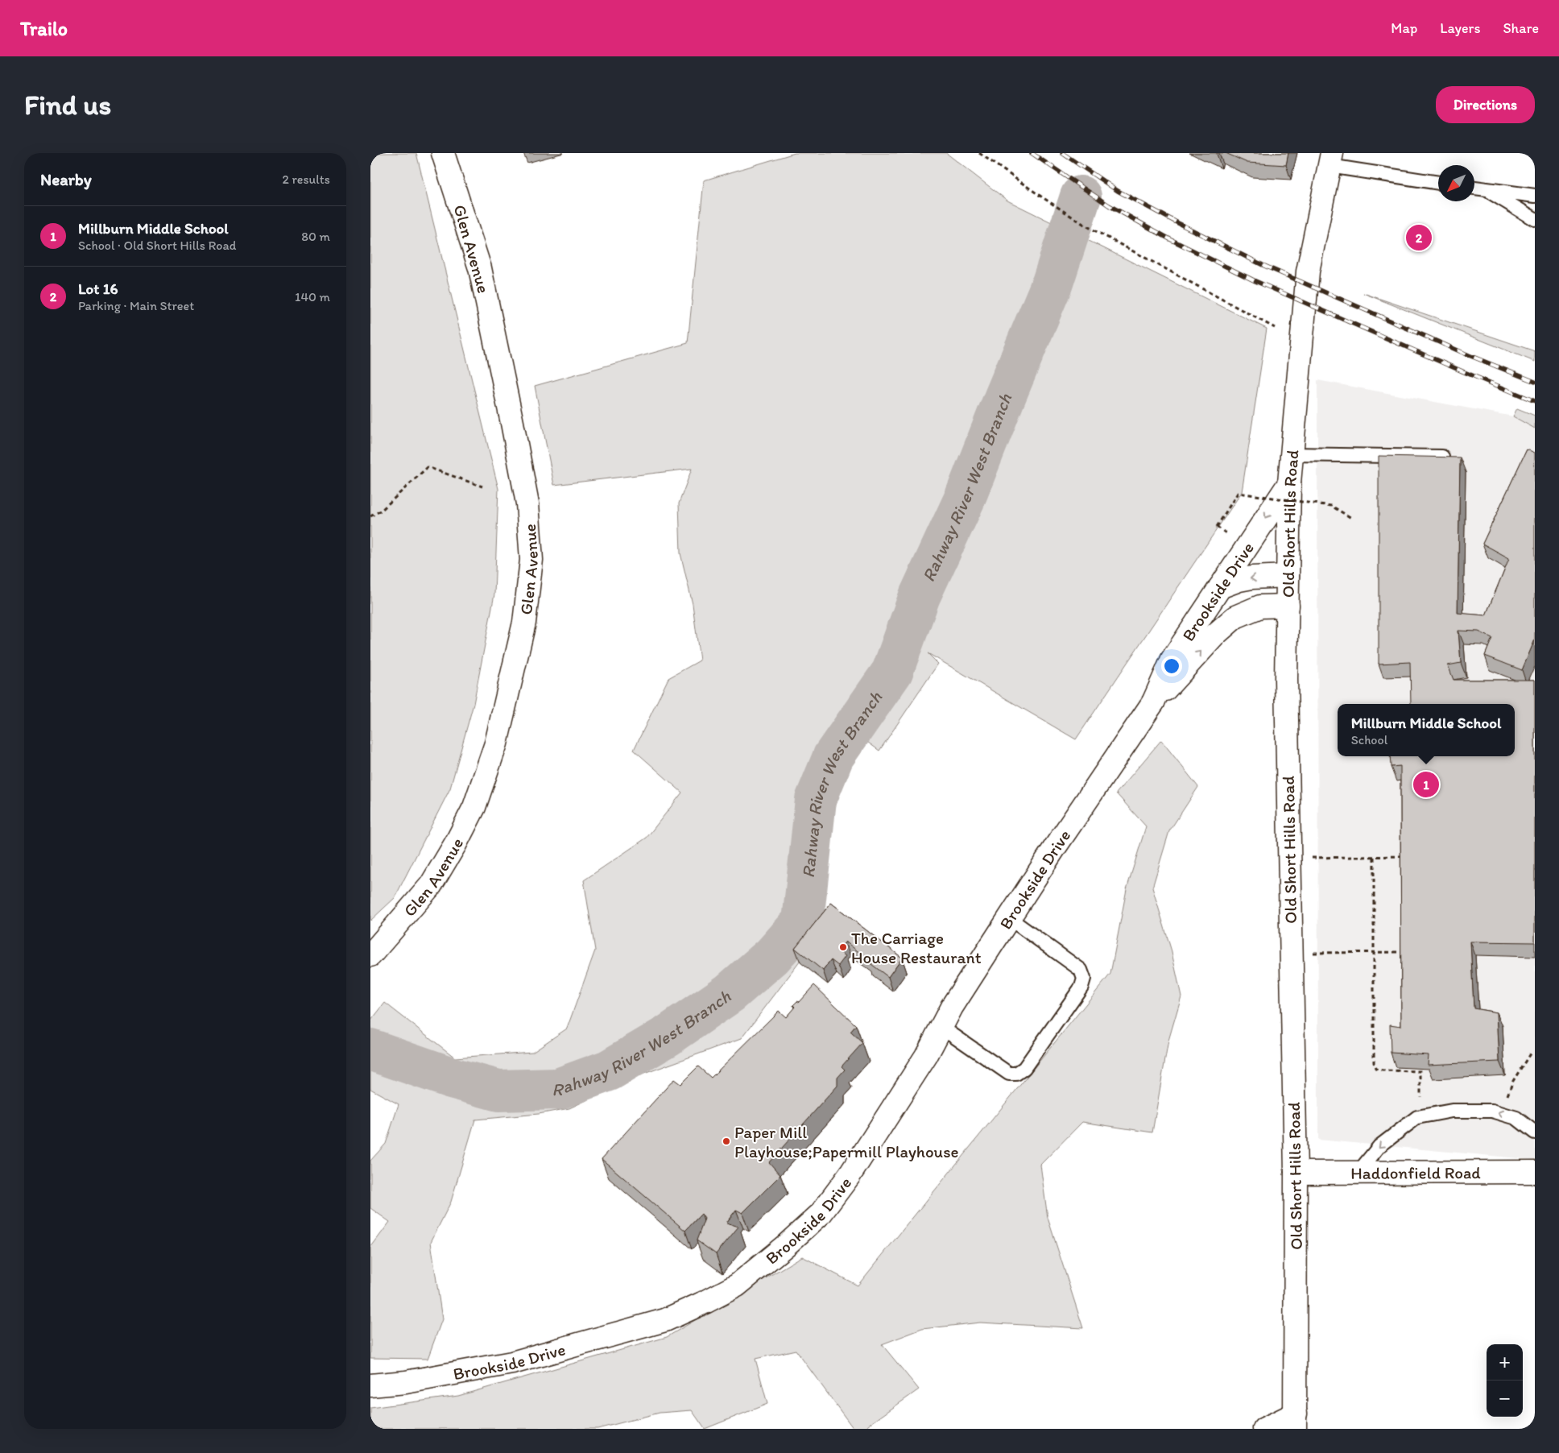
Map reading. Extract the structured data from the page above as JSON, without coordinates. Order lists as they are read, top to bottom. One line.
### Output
{"streets":{"street":["Glen Avenue","Old Short Hills Road","Brookside Drive","Haddonfield Road"]},"crossings":[["Old Short Hills Road","Brookside Drive"],["Old Short Hills Road","Haddonfield Road"]],"water":["Rahway River West Branch"],"places":["The Carriage House Restaurant","Paper Mill Playhouse;Papermill Playhouse"],"north":"bottom left","page":{"header":"Trailo","nav":["Map","Layers","Share"],"buttons":"Directions","title":"Find us","heading":["Nearby","2 results"],"list":[{"mark":"1","name":"Millburn Middle School","note":"School · Old Short Hills Road","value":"80 m"},{"mark":"2","name":"Lot 16","note":"Parking · Main Street","value":"140 m"}],"pins":["2","1"],"popup":["Millburn Middle School","School"],"map_buttons":["+","−"]}}
